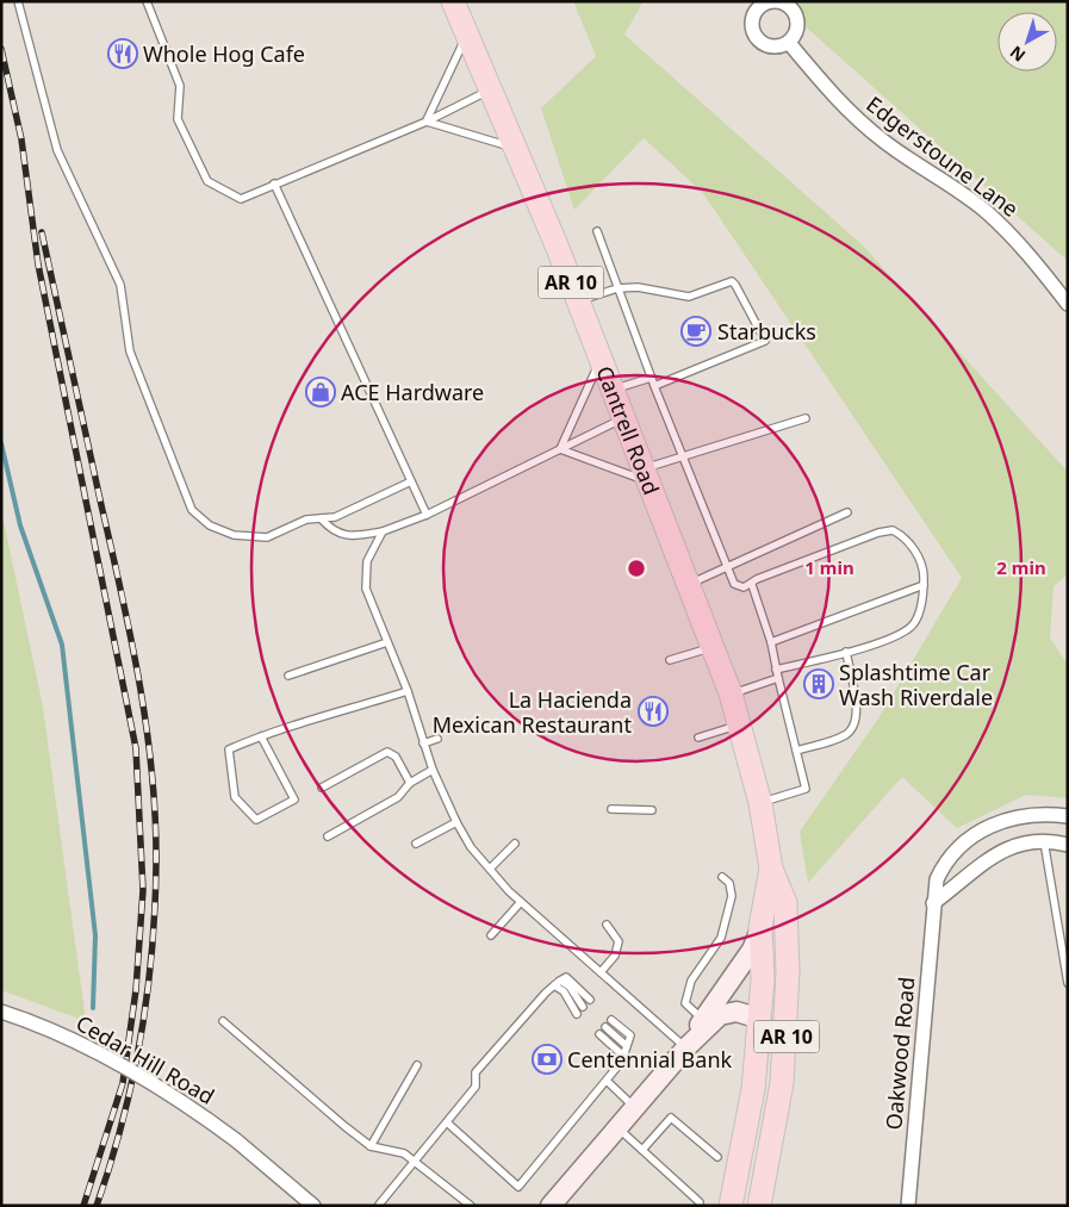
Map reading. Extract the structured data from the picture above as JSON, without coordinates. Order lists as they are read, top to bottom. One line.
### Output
{"streets":{"main road":["AR 10","Cantrell Road"],"street":["Edgerstoune Lane","Oakwood Road","Cedar Hill Road"]},"places":{"restaurant":["Whole Hog Cafe","La Hacienda Mexican Restaurant"],"cafe":["Starbucks"],"shop":["ACE Hardware"],"building":["Splashtime Car Wash Riverdale"],"bank":["Centennial Bank"]},"north":"bottom left","rings":["1 min","2 min"]}
